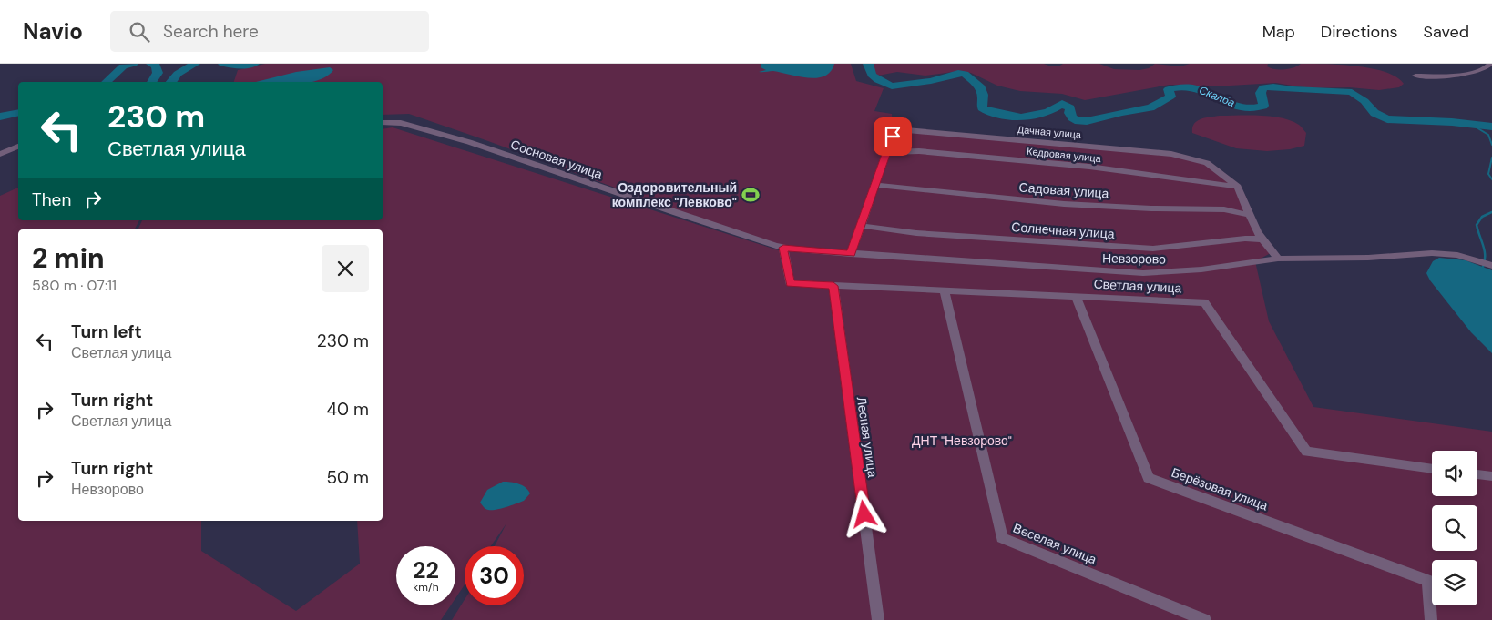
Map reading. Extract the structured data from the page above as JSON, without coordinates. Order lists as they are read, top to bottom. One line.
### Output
{"streets":{"street":["Дачная улица","Кедровая улица","Сосновая улица","Садовая улица","Солнечная улица","Невзорово","Светлая улица","Лесная улица","Берёзовая улица","Веселая улица"]},"crossings":[["Дачная улица","Кедровая улица"],["Дачная улица","Садовая улица"],["Дачная улица","Солнечная улица"],["Дачная улица","Невзорово"],["Сосновая улица","Невзорово"],["Сосновая улица","Светлая улица"],["Невзорово","Светлая улица"],["Светлая улица","Лесная улица"],["Светлая улица","Берёзовая улица"],["Светлая улица","Веселая улица"]],"water":["Скалба"],"parks":["ДНТ \"Невзорово\""],"places":{"sports":["Оздоровительный комплекс \"Левково\""]},"page":{"header":"Navio","search":"Search here","nav":["Map","Directions","Saved"],"turn":["230 m","Светлая улица"],"then":"Then","heading":["2 min","580 m · 07:11"],"list":[{"name":"Turn left","note":"Светлая улица","value":"230 m"},{"name":"Turn right","note":"Светлая улица","value":"40 m"},{"name":"Turn right","note":"Невзорово","value":"50 m"}],"speed":"22 km/h","limit":"30"}}
